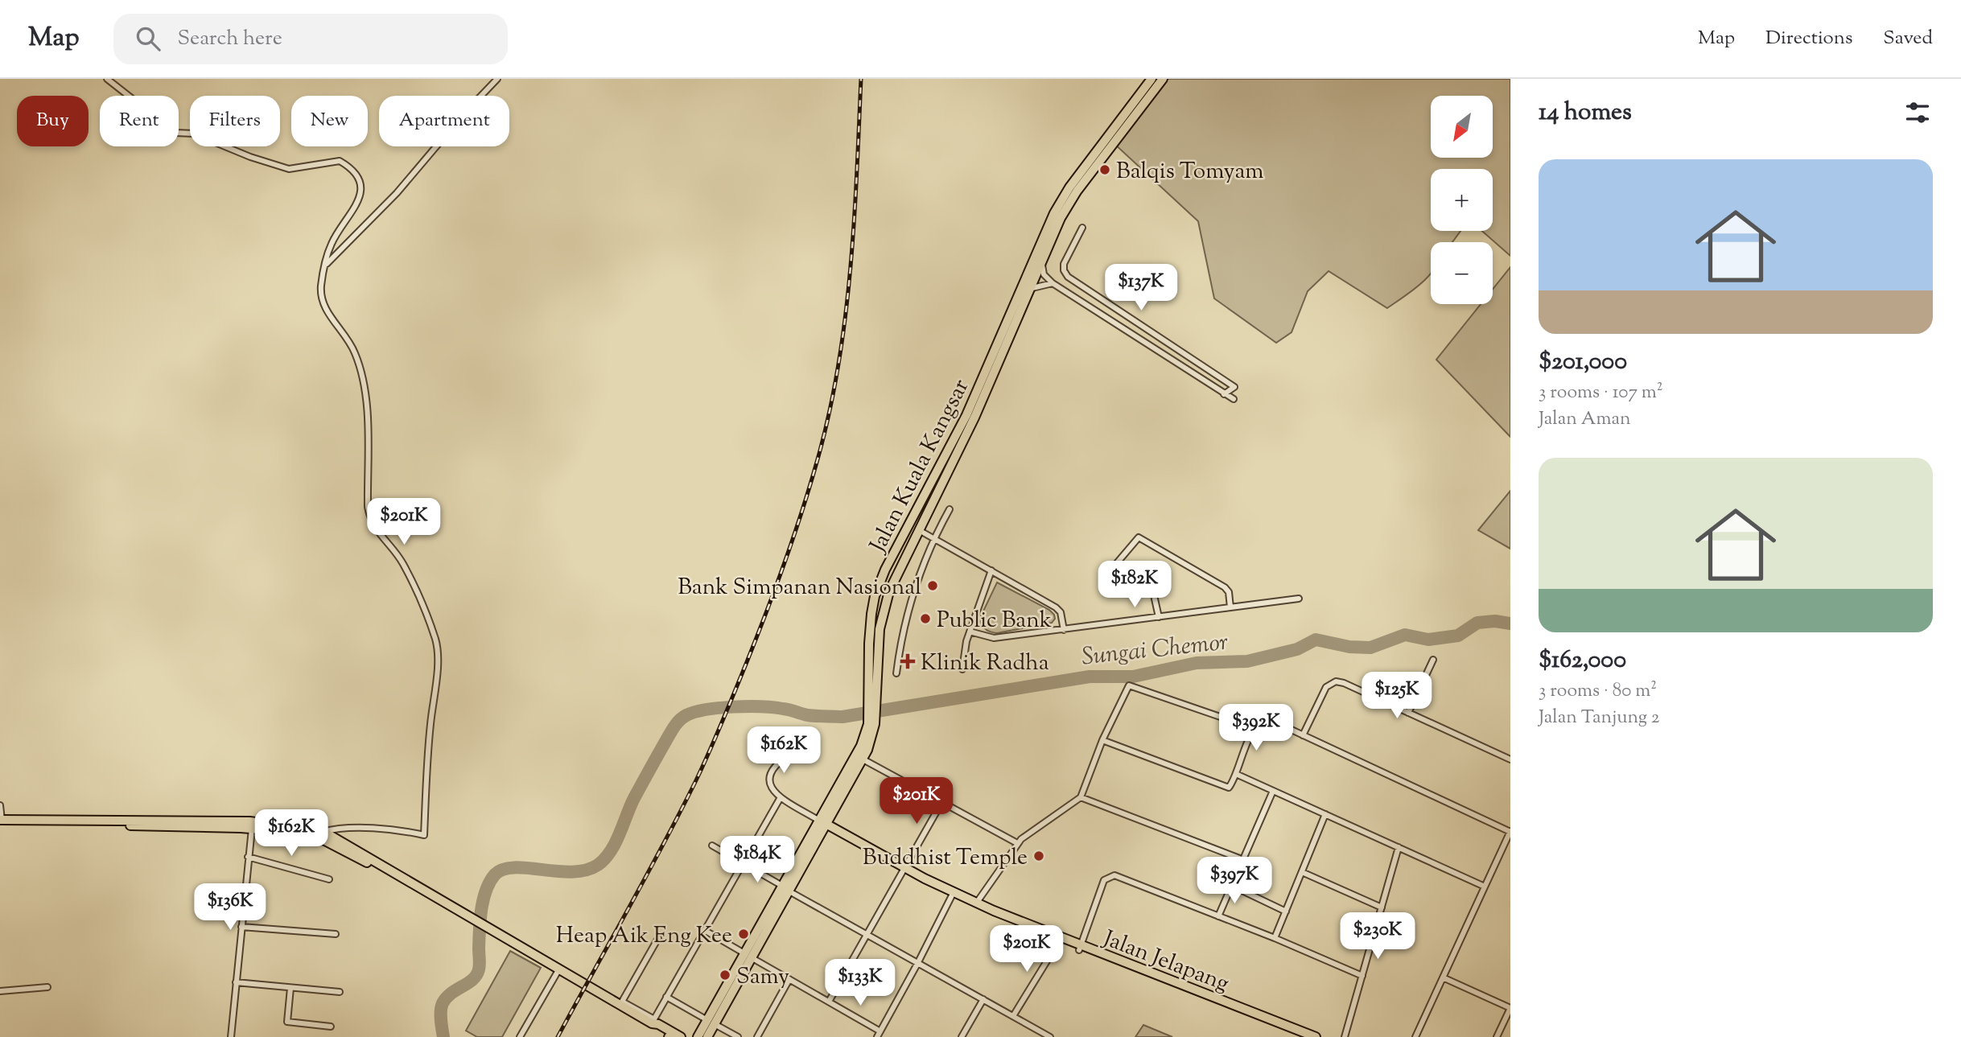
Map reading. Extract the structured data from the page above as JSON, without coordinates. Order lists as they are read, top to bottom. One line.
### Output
{"streets":{"main road":["Jalan Kuala Kangsar","Jalan Jelapang"]},"crossings":[["Jalan Kuala Kangsar","Jalan Jelapang"]],"water":["Sungai Chemor"],"places":{"other":["Balqis Tomyam","Bank Simpanan Nasional","Public Bank","Buddhist Temple","Heap Aik Eng Kee","Samy"],"health":["Klinik Radha"]},"north":"bottom left","page":{"header":"Map","search":"Search here","nav":["Map","Directions","Saved"],"heading":"14 homes","map_buttons":["+","−"],"chip":["Buy","Rent","Filters","New","Apartment"],"list":[{"name":"$201,000","note":"3 rooms · 107 m² · Jalan Aman"},{"name":"$162,000","note":"3 rooms · 80 m² · Jalan Tanjung 2"}],"price":["$137K","$201K","$182K","$125K","$392K","$162K","$201K","$162K","$184K","$397K","$136K","$230K","$201K","$133K"]}}
